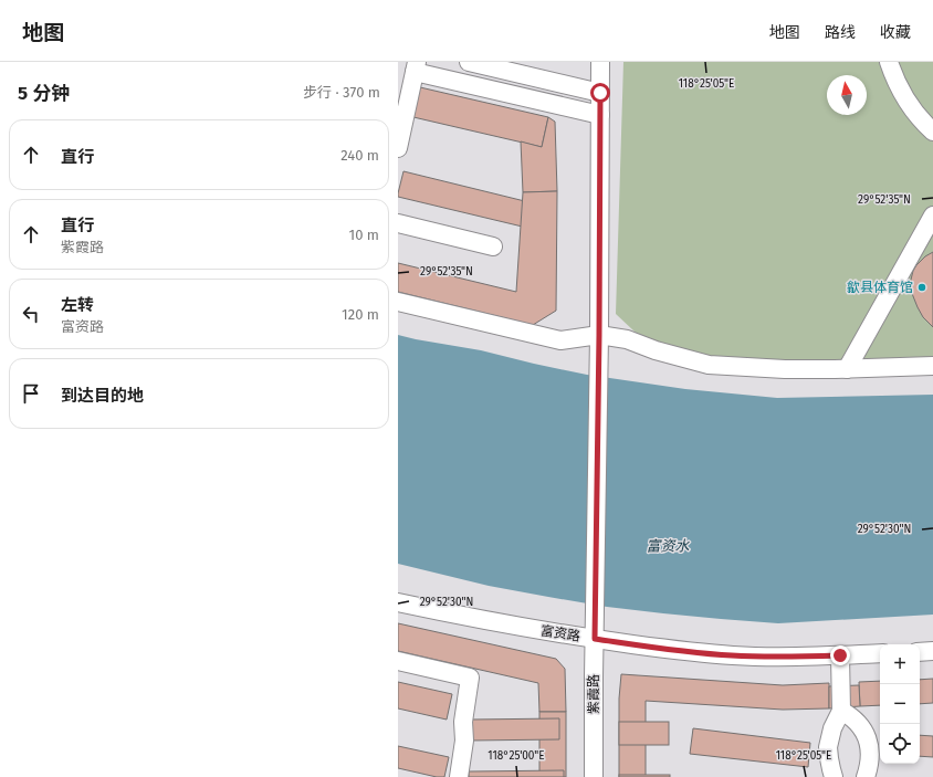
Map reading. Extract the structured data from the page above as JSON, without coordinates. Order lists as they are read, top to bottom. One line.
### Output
{"streets":{"street":["富资路","紫霞路"]},"crossings":[["富资路","紫霞路"]],"water":["富资水"],"places":["歙县体育馆"],"north":"top","page":{"header":"地图","nav":["地图","路线","收藏"],"heading":["5 分钟","步行 · 370 m"],"list":[["直行","240 m"],["直行","紫霞路","10 m"],["左转","富资路","120 m"],"到达目的地"],"map_buttons":["+","−"]},"coordinates":["118°25'05\"E","29°52'35\"N","29°52'30\"N","118°25'00\"E"]}
